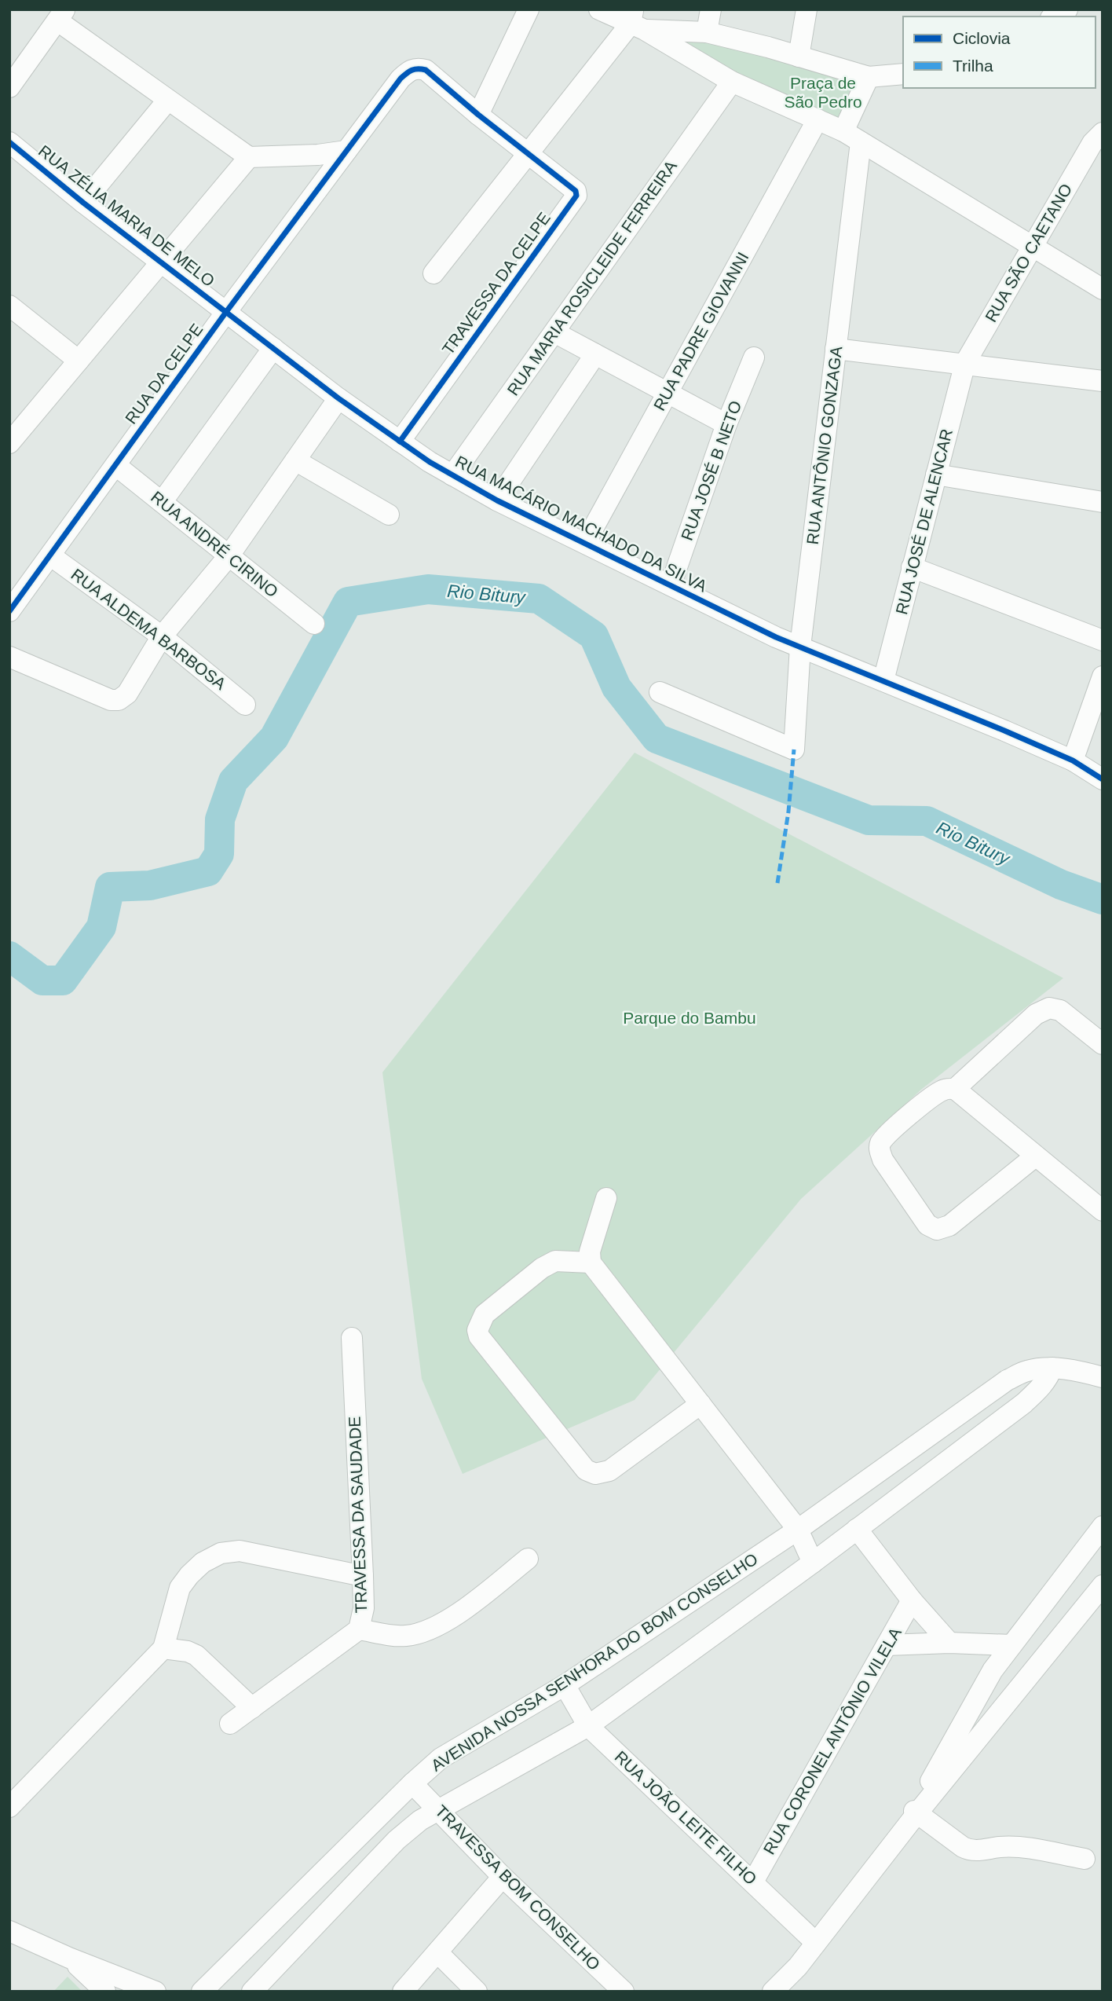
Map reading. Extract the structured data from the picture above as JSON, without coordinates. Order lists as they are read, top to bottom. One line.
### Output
{"streets":{"street":["RUA ZÉLIA MARIA DE MELO","RUA SÃO CAETANO","RUA MARIA ROSICLEIDE FERREIRA","TRAVESSA DA CELPE","RUA PADRE GIOVANNI","RUA DA CELPE","RUA ANTÔNIO GONZAGA","RUA JOSÉ B NETO","RUA JOSÉ DE ALENCAR","RUA MACÁRIO MACHADO DA SILVA","RUA ANDRÉ CIRINO","RUA ALDEMA BARBOSA","TRAVESSA DA SAUDADE","AVENIDA NOSSA SENHORA DO BOM CONSELHO","RUA CORONEL ANTÔNIO VILELA","RUA JOÃO LEITE FILHO","TRAVESSA BOM CONSELHO"]},"crossings":[["RUA ZÉLIA MARIA DE MELO","RUA DA CELPE"],["RUA ZÉLIA MARIA DE MELO","RUA MACÁRIO MACHADO DA SILVA"],["RUA SÃO CAETANO","RUA JOSÉ DE ALENCAR"],["RUA MARIA ROSICLEIDE FERREIRA","RUA MACÁRIO MACHADO DA SILVA"],["TRAVESSA DA CELPE","RUA MACÁRIO MACHADO DA SILVA"],["RUA PADRE GIOVANNI","RUA MACÁRIO MACHADO DA SILVA"],["RUA DA CELPE","RUA MACÁRIO MACHADO DA SILVA"],["RUA DA CELPE","RUA ANDRÉ CIRINO"],["RUA DA CELPE","RUA ALDEMA BARBOSA"],["RUA ANTÔNIO GONZAGA","RUA MACÁRIO MACHADO DA SILVA"],["RUA JOSÉ B NETO","RUA MACÁRIO MACHADO DA SILVA"],["RUA JOSÉ DE ALENCAR","RUA MACÁRIO MACHADO DA SILVA"],["AVENIDA NOSSA SENHORA DO BOM CONSELHO","RUA JOÃO LEITE FILHO"],["AVENIDA NOSSA SENHORA DO BOM CONSELHO","TRAVESSA BOM CONSELHO"],["RUA CORONEL ANTÔNIO VILELA","RUA JOÃO LEITE FILHO"]],"water":["Rio Bitury"],"parks":["Praça de São Pedro","Parque do Bambu"],"legend":["Ciclovia","Trilha"]}
